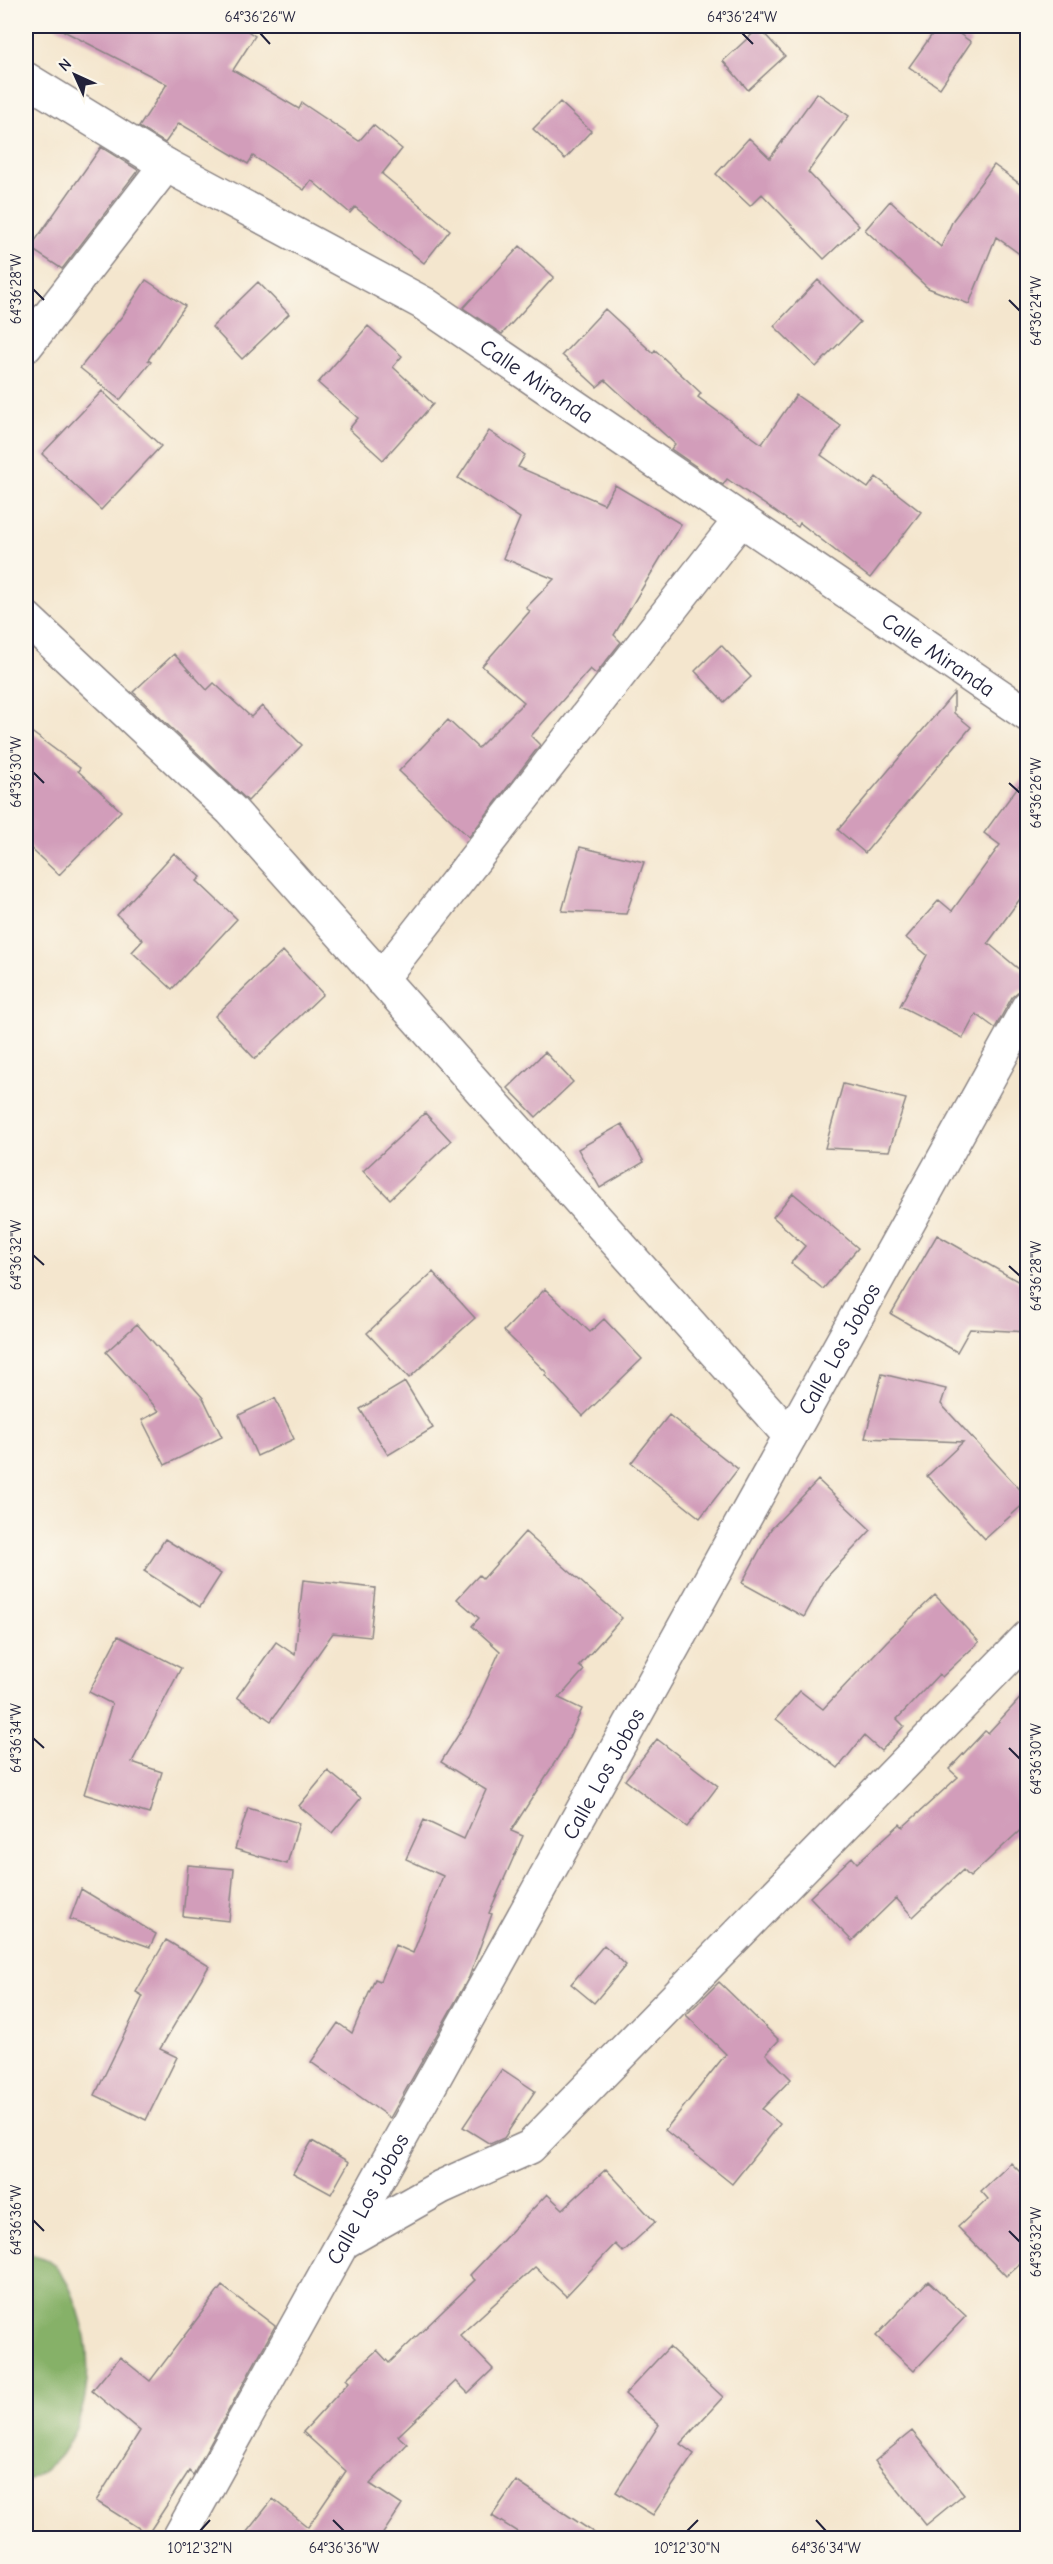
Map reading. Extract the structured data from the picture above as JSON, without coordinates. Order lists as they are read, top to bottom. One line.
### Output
{"streets":{"street":["Calle Miranda","Calle Los Jobos"]},"north":"top left","coordinates":["64°36'26\"W","64°36'24\"W","64°36'28\"W","64°36'30\"W","64°36'32\"W","64°36'34\"W","64°36'36\"W","10°12'32\"N","10°12'30\"N"]}
